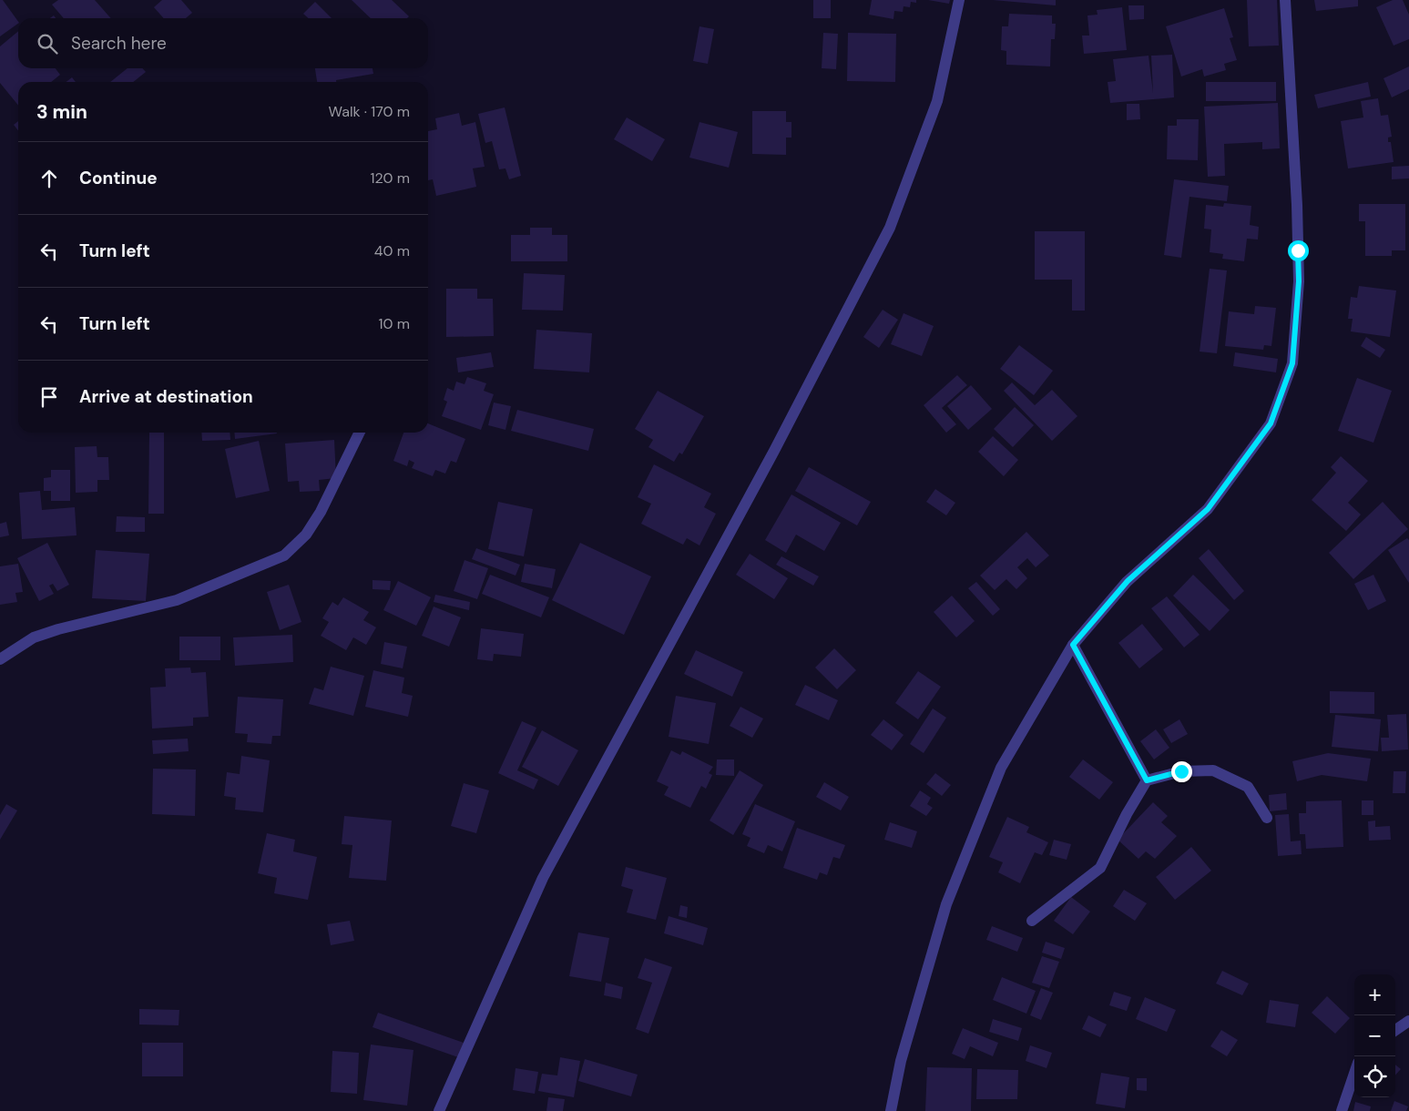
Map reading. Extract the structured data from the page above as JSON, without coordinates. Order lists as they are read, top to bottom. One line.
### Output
{"page":{"search":"Search here","heading":["3 min","Walk · 170 m"],"list":[["Continue","120 m"],["Turn left","40 m"],["Turn left","10 m"],"Arrive at destination"],"map_buttons":["+","−"]}}
